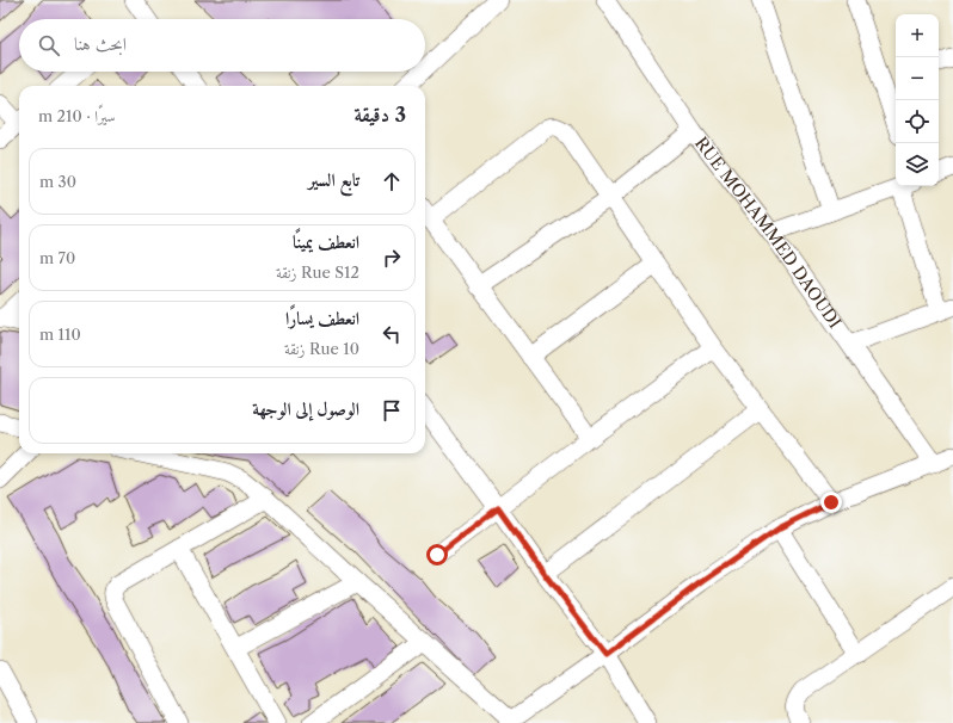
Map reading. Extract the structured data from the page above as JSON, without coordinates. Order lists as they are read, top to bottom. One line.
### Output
{"streets":{"street":["RUE MOHAMMED DAOUDI"]},"page":{"map_buttons":["+","−"],"search":"ابحث هنا","heading":["3 دقيقة","سيرًا · 210 m"],"list":[["تابع السير","30 m"],["انعطف يمينًا","Rue S12 زنقة","70 m"],["انعطف يسارًا","Rue 10 زنقة","110 m"],"الوصول إلى الوجهة"]}}
